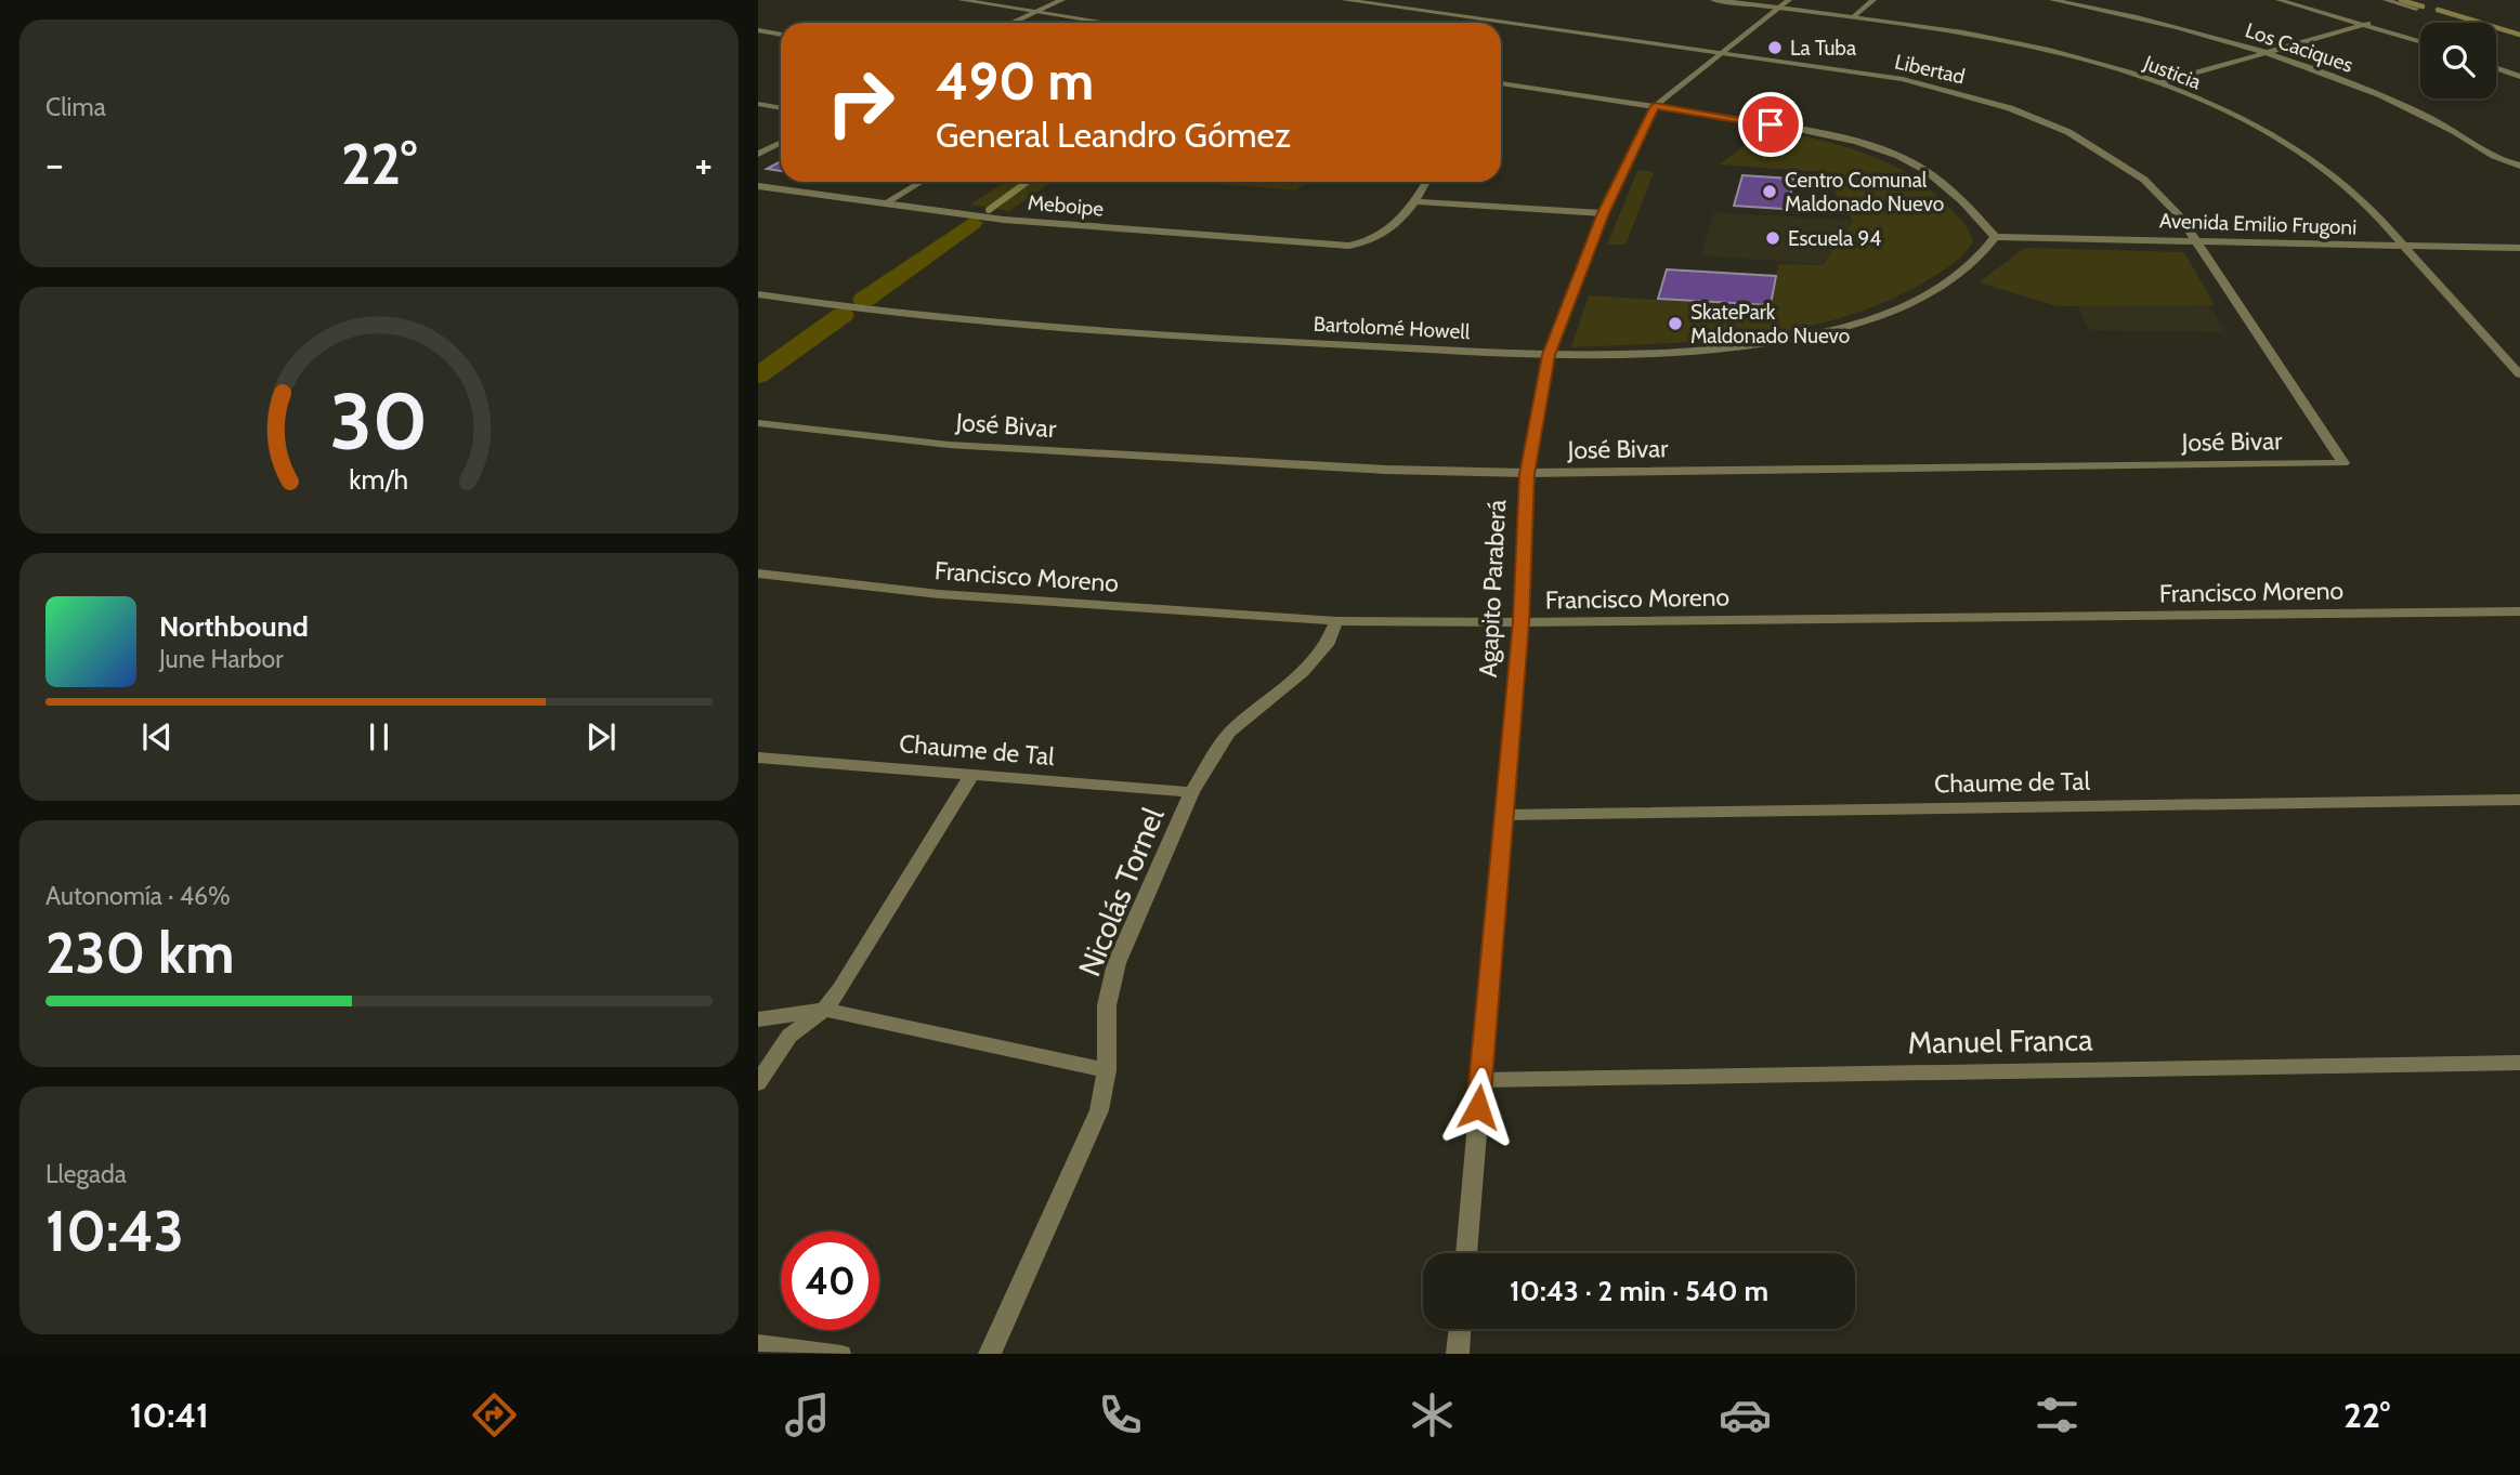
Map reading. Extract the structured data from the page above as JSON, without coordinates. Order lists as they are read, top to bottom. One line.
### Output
{"streets":{"street":["Los Caciques","Libertad","Justicia","Meboipe","Avenida Emilio Frugoni","Bartolomé Howell","José Bivar","Francisco Moreno","Agapito Paraberá","Chaume de Tal","Nicolás Tornel","Manuel Franca"]},"crossings":[["Libertad","Avenida Emilio Frugoni"],["Libertad","José Bivar"],["Libertad","Agapito Paraberá"],["Justicia","Avenida Emilio Frugoni"],["Justicia","Agapito Paraberá"],["Avenida Emilio Frugoni","Bartolomé Howell"],["Bartolomé Howell","Agapito Paraberá"],["José Bivar","Agapito Paraberá"],["Francisco Moreno","Agapito Paraberá"],["Francisco Moreno","Nicolás Tornel"],["Agapito Paraberá","Chaume de Tal"],["Agapito Paraberá","Manuel Franca"],["Chaume de Tal","Nicolás Tornel"]],"places":["La Tuba","Centro Comunal Maldonado Nuevo","Escuela 94","SkatePark Maldonado Nuevo"],"page":{"tile":["Clima",["Autonomía · 46%","230 km"],["Llegada","10:43"]],"turn":["490 m","General Leandro Gómez"],"heat":["−","22°","+"],"song":["Northbound","June Harbor"],"limit":"40","trip":"10:43 · 2 min · 540 m","tabs":["10:41","22°"],"gauge":["30","km/h"]}}
